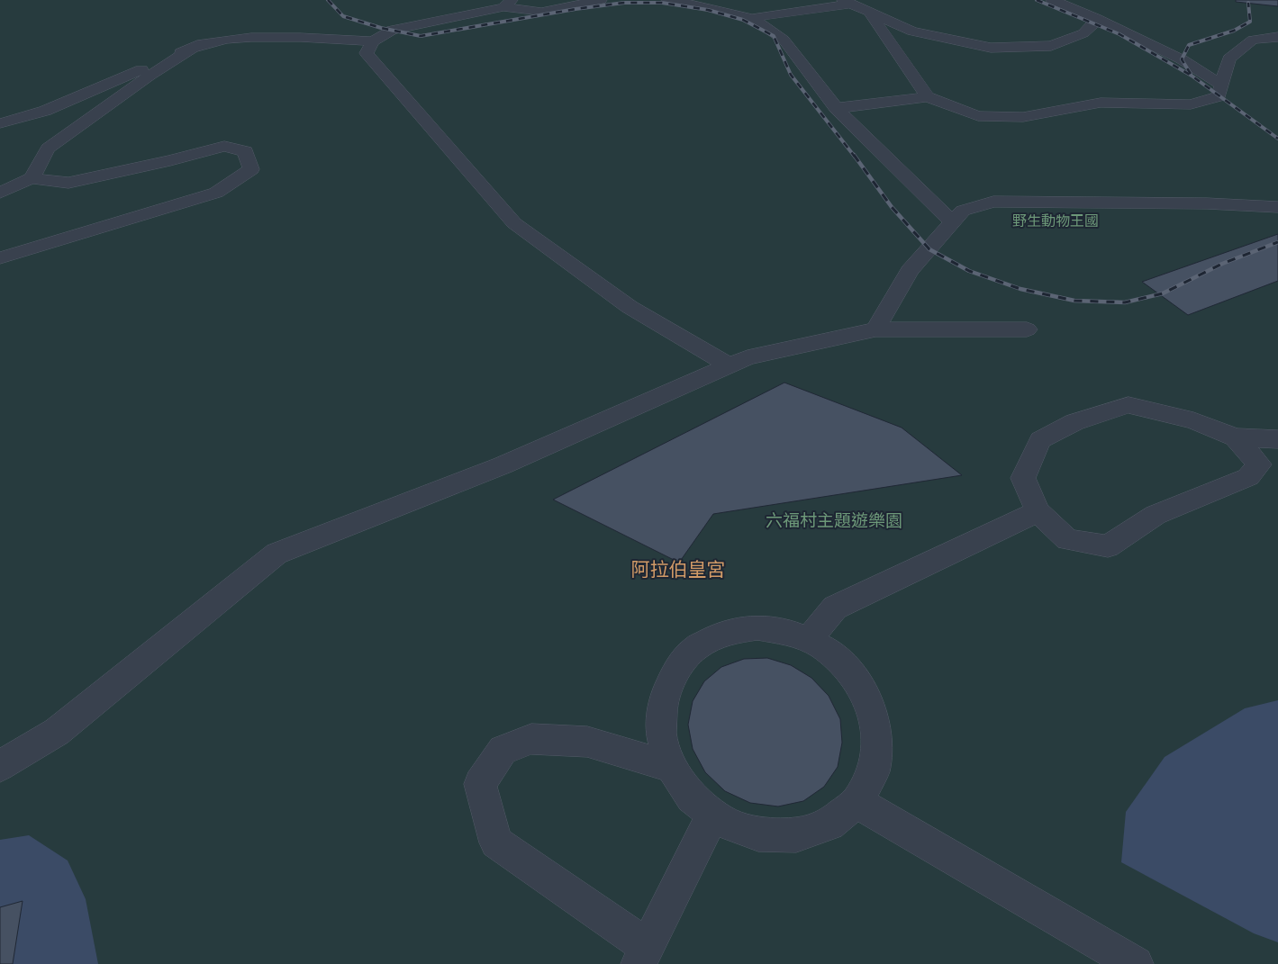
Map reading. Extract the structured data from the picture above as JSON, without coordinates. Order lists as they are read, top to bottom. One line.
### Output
{"districts":["阿拉伯皇宮"],"parks":["野生動物王國","六福村主題遊樂園"]}
